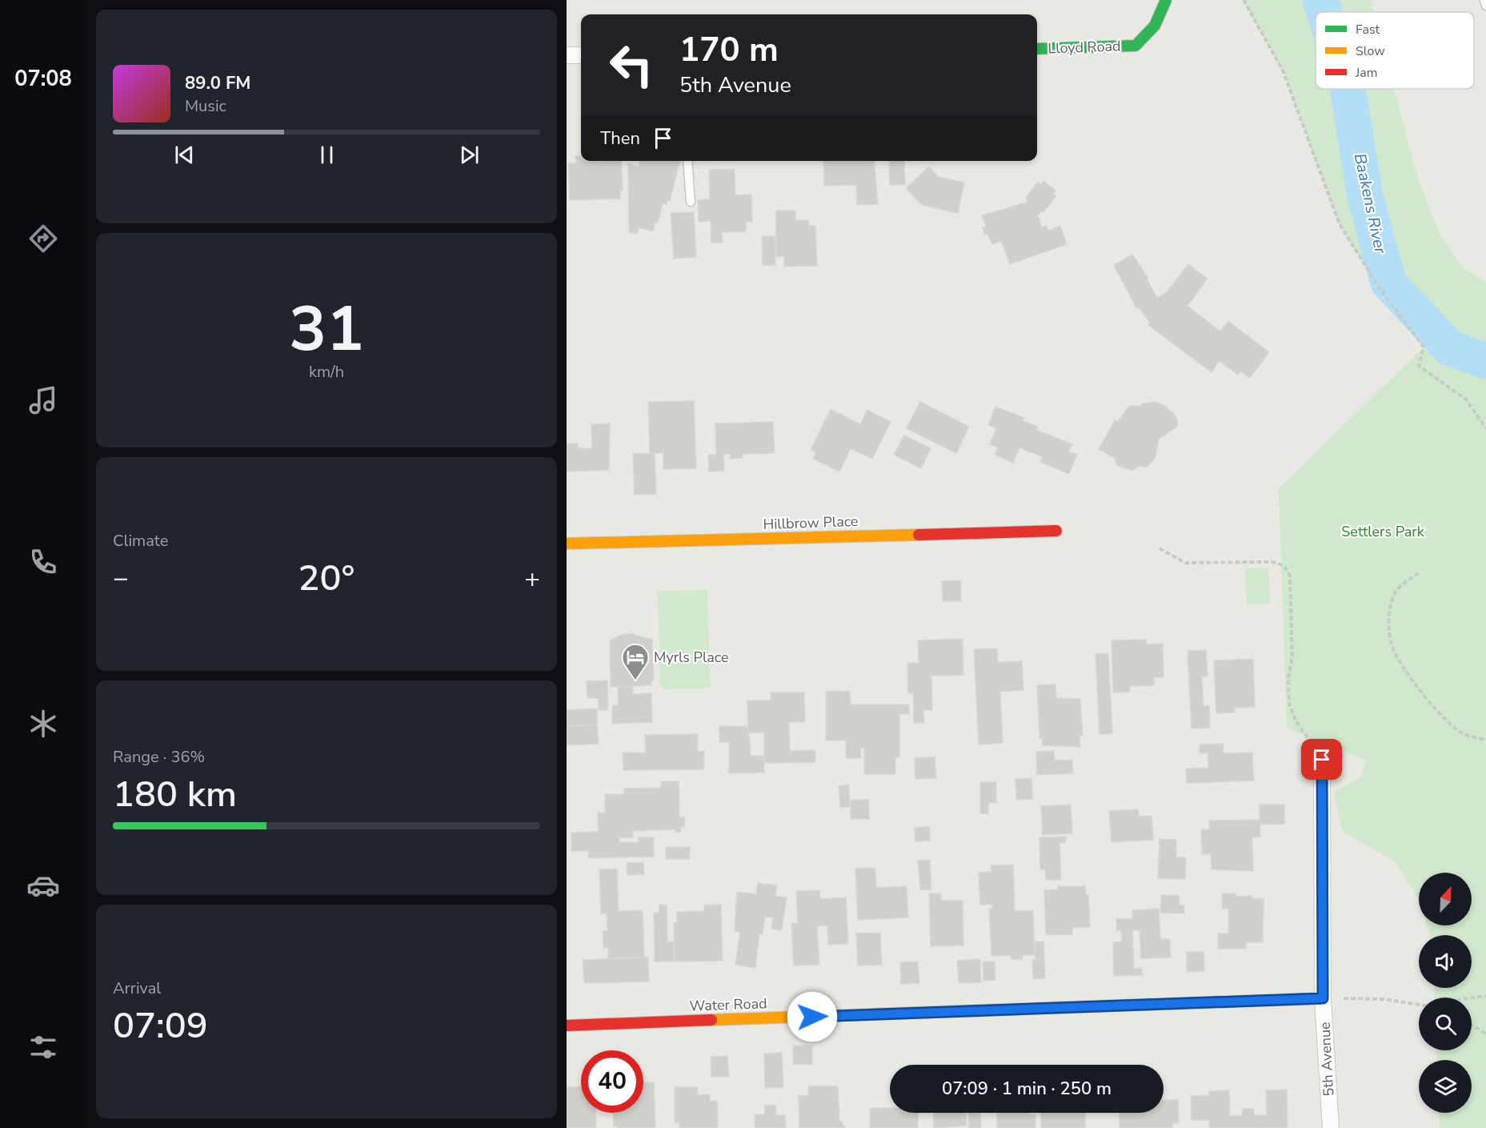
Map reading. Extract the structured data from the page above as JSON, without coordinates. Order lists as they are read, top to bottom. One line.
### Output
{"streets":{"street":["Lloyd Road","Hillbrow Place","Water Road","5th Avenue"]},"crossings":[["Water Road","5th Avenue"]],"water":["Baakens River"],"parks":["Settlers Park"],"places":{"hotel":["Myrls Place"]},"legend":["Fast","Slow","Jam"],"north":"top right","page":{"tabs":"07:08","turn":["170 m","5th Avenue"],"song":["89.0 FM","Music"],"then":"Then","tile":[["31","km/h"],"Climate",["Range · 36%","180 km"],["Arrival","07:09"]],"heat":["−","20°","+"],"limit":"40","trip":"07:09 · 1 min · 250 m"}}
